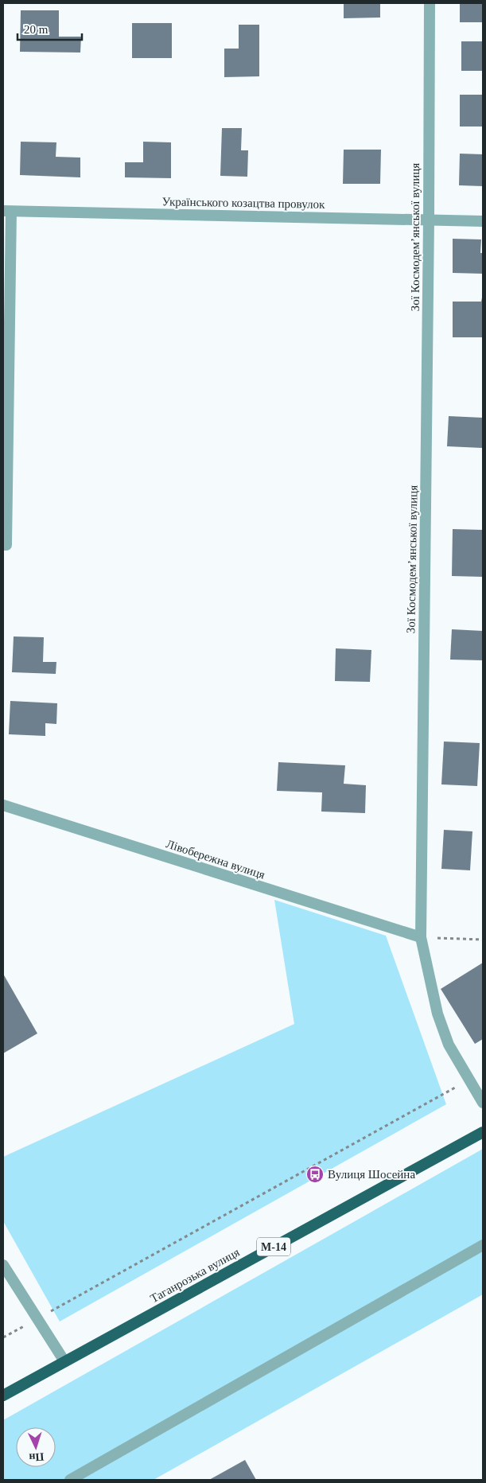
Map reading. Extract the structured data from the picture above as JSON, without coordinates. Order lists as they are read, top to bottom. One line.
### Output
{"streets":{"highway":["М-14","Таганрозька вулиця"],"street":["Українського козацтва провулок","Зої Космодем’янської вулиця","Лівобережна вулиця"]},"crossings":[["Українського козацтва провулок","Зої Космодем’янської вулиця"],["Зої Космодем’янської вулиця","Лівобережна вулиця"]],"places":{"bus stop":["Вулиця Шосейна"]},"scale_bar":"20 m","north":"bottom"}
